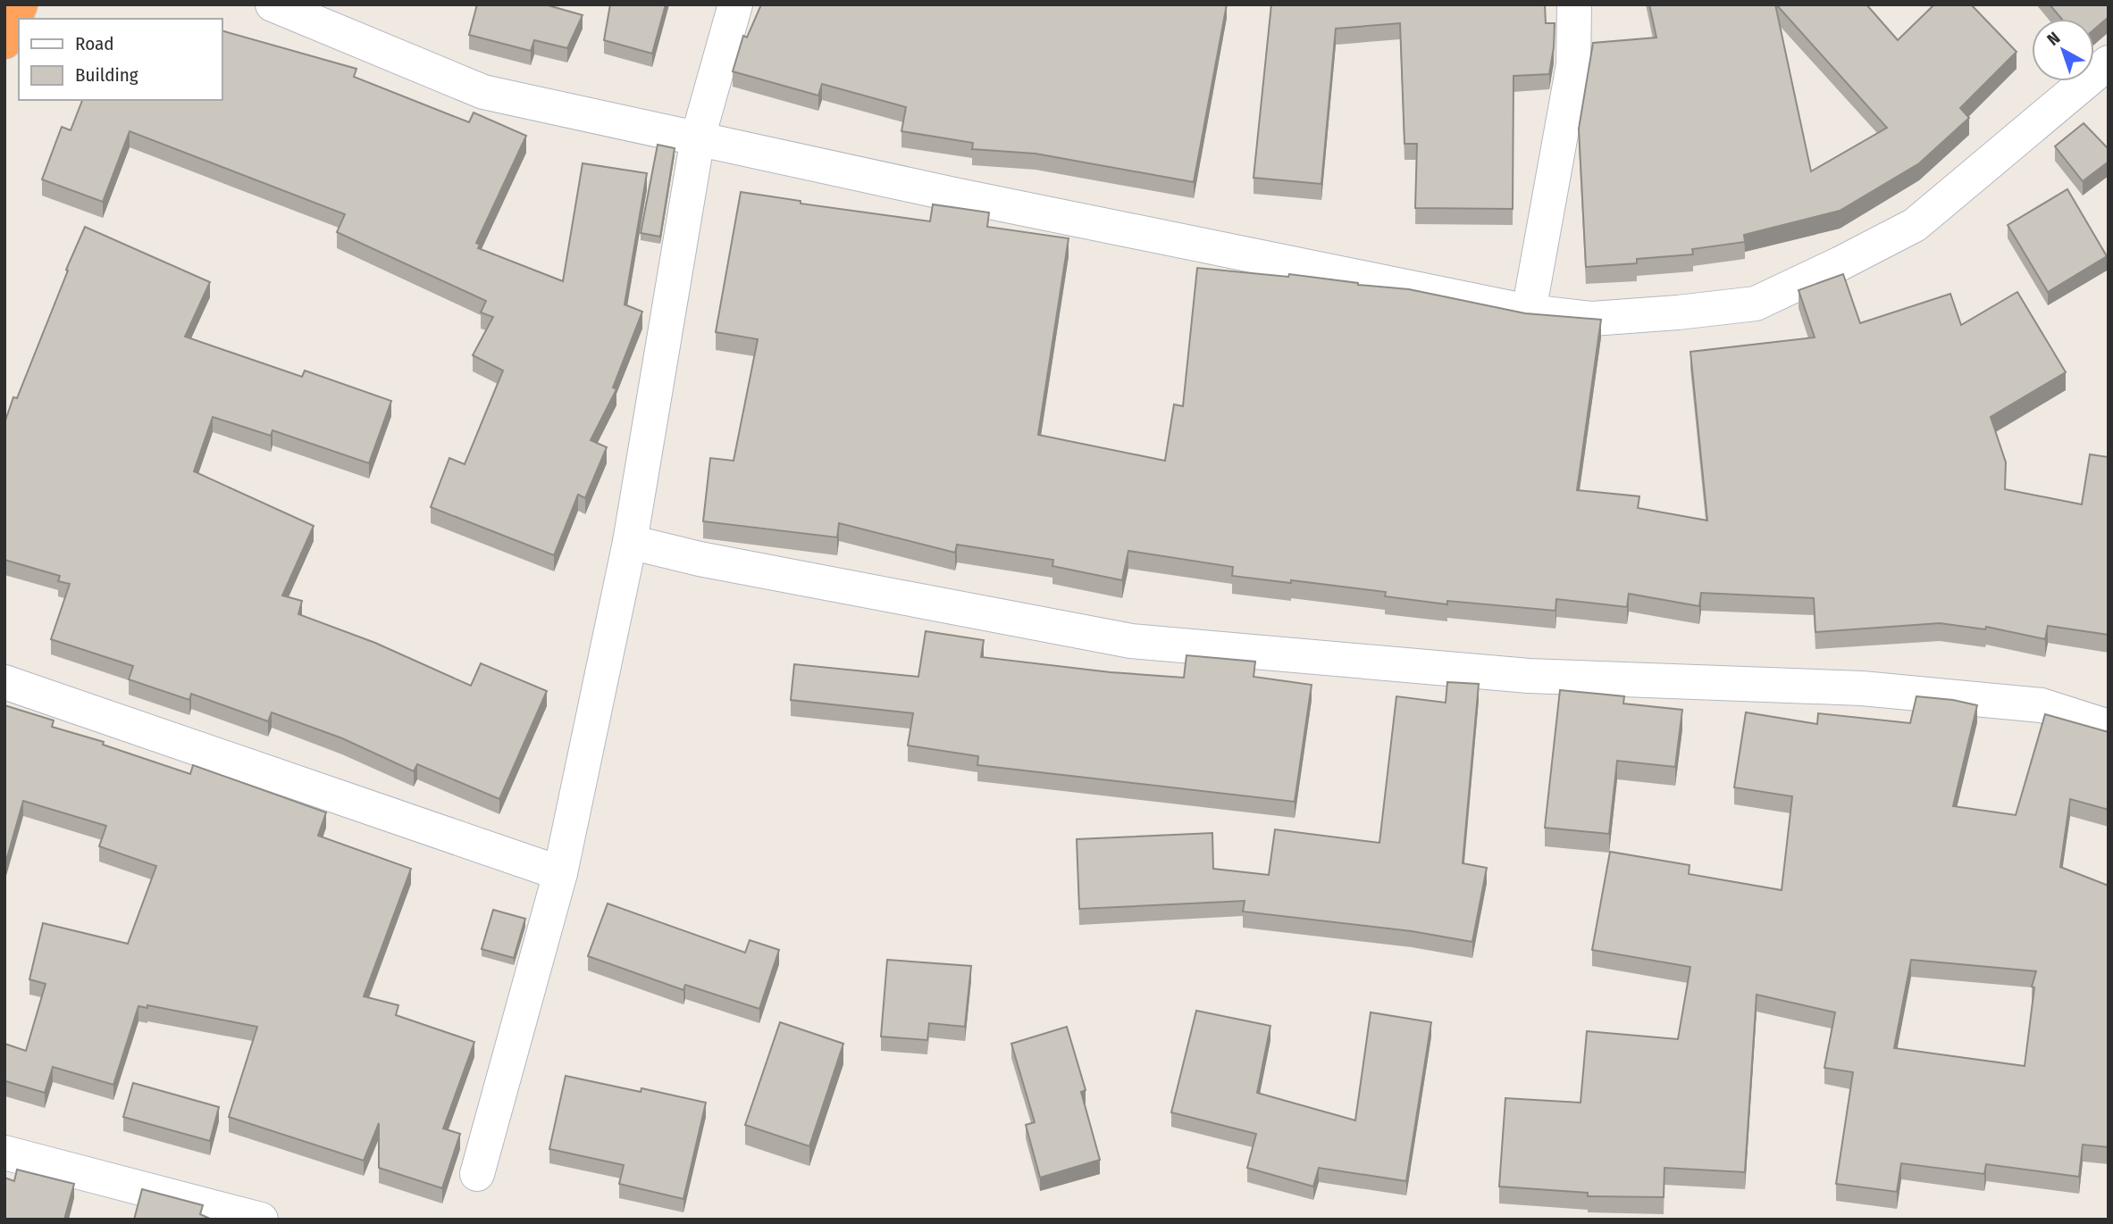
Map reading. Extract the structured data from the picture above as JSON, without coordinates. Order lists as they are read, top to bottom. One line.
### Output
{"legend":["Road","Building"],"north":"top left"}
